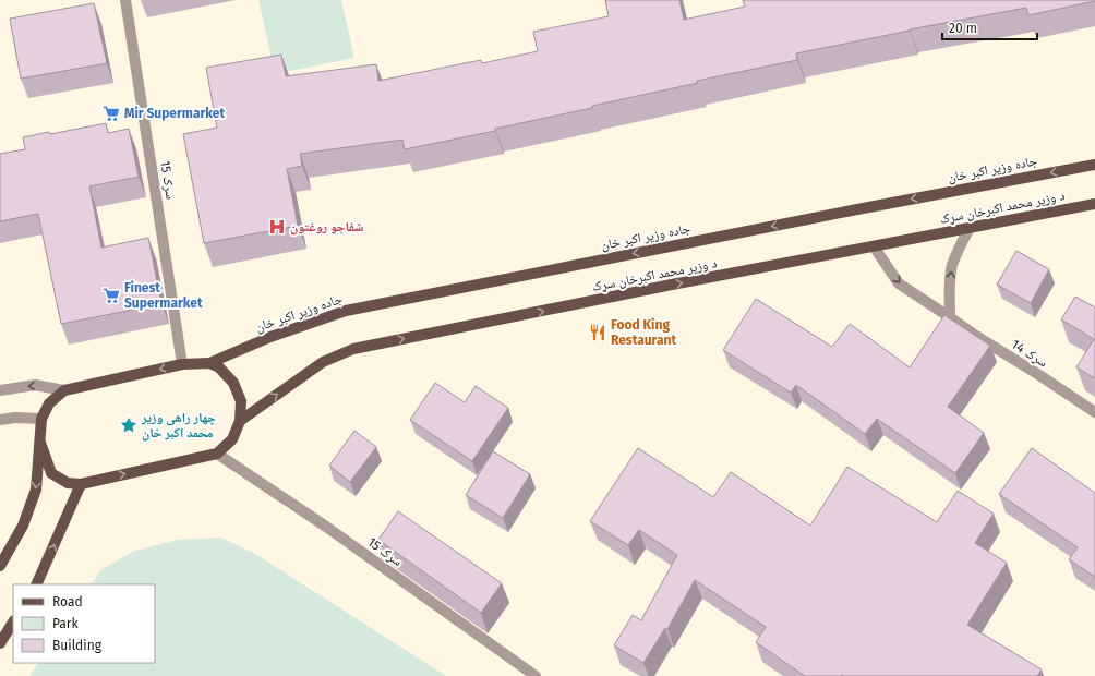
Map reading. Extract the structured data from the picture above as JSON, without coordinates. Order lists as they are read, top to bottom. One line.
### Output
{"streets":{"main road":["جاده وزیر اکبر خان","د وزیر محمد اکبرخان سړک"],"street":["سرک 15","سرک 14"]},"crossings":[["د وزیر محمد اکبرخان سړک","سرک 14"]],"one_way":["جاده وزیر اکبر خان","د وزیر محمد اکبرخان سړک","سرک 14"],"places":{"supermarket":["Mir Supermarket","Finest Supermarket"],"hospital":["شفاجو روغتون"],"restaurant":["Food King Restaurant"],"place":["چهار راهی وزیر محمد اکبر خان"]},"legend":["Road","Park","Building"],"scale_bar":"20 m"}
